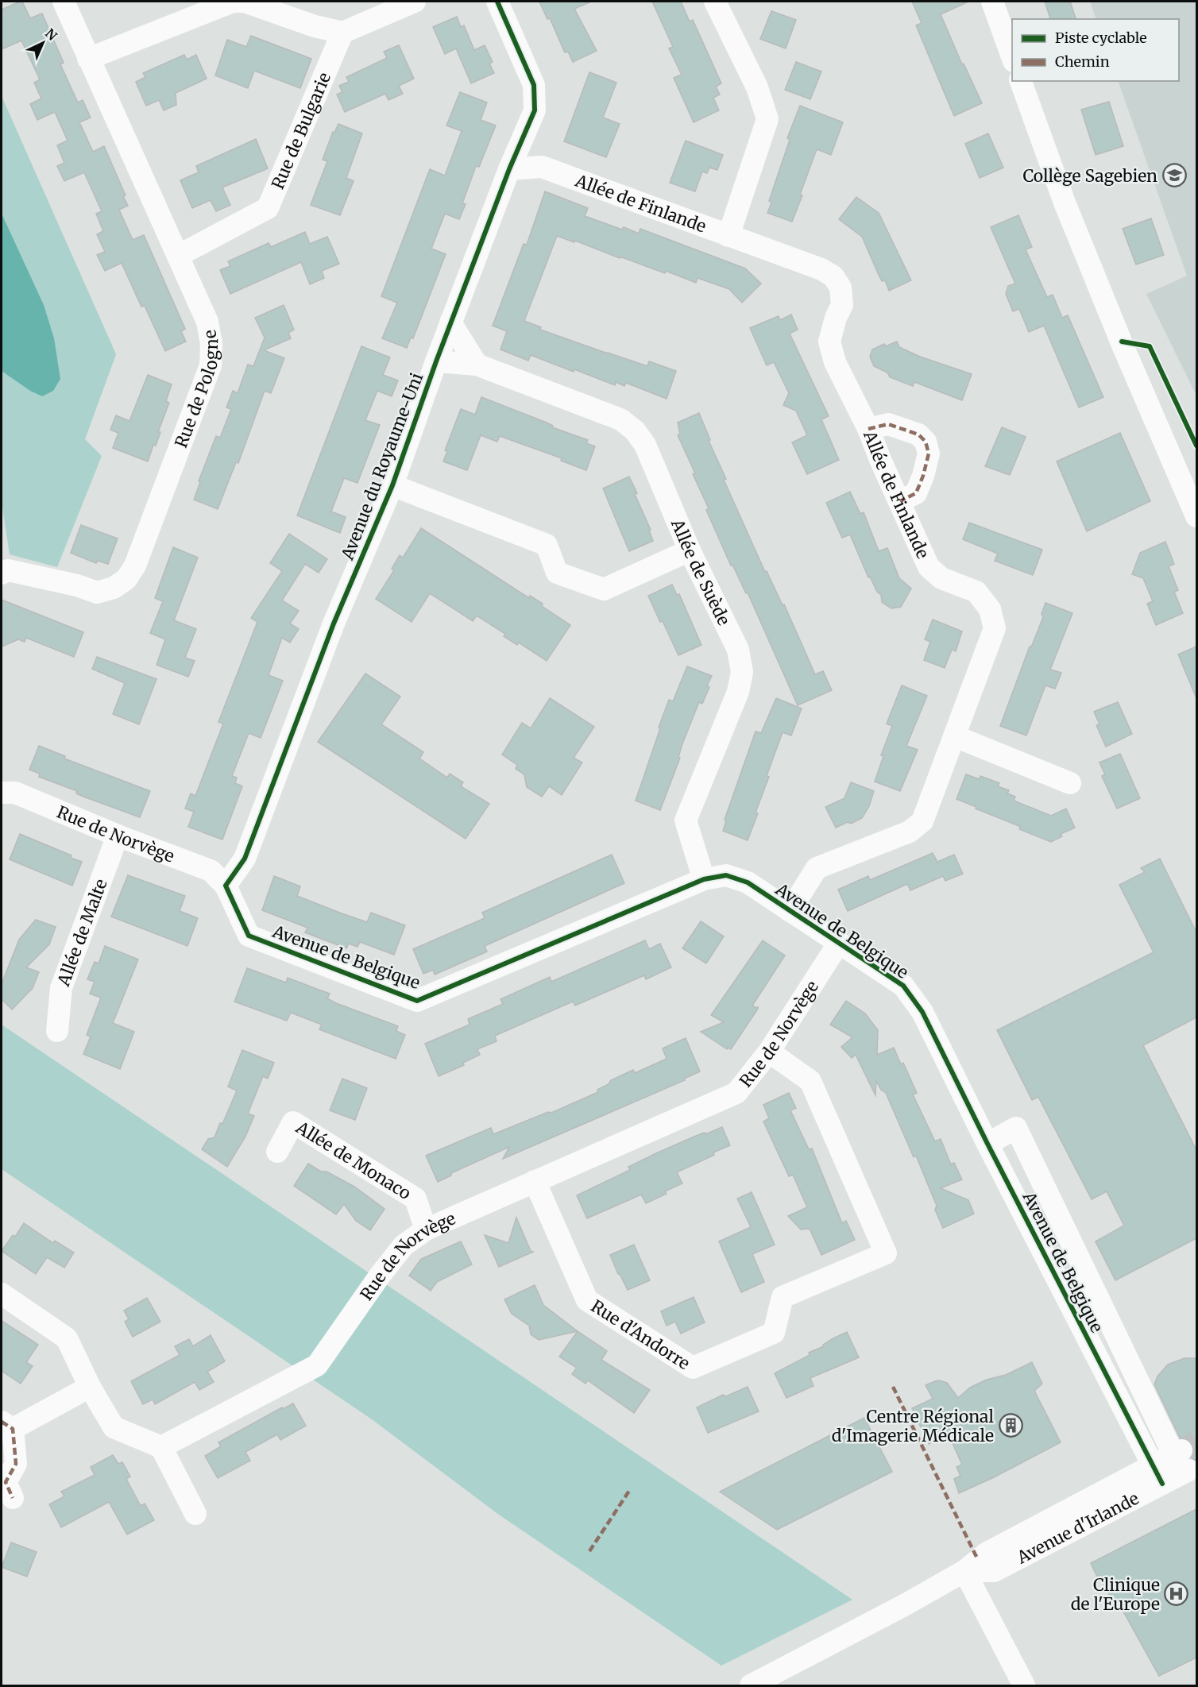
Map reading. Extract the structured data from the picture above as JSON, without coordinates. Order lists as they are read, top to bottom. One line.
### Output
{"streets":{"street":["Rue de Bulgarie","Allée de Finlande","Rue de Pologne","Avenue du Royaume-Uni","Allée de Suède","Rue de Norvège","Avenue de Belgique","Allée de Malte","Allée de Monaco","Rue d'Andorre","Avenue d'Irlande"]},"crossings":[["Rue de Bulgarie","Rue de Pologne"],["Allée de Finlande","Avenue du Royaume-Uni"],["Allée de Finlande","Avenue de Belgique"],["Avenue du Royaume-Uni","Allée de Suède"],["Avenue du Royaume-Uni","Rue de Norvège"],["Avenue du Royaume-Uni","Avenue de Belgique"],["Allée de Suède","Avenue de Belgique"],["Rue de Norvège","Avenue de Belgique"],["Rue de Norvège","Allée de Malte"],["Rue de Norvège","Allée de Monaco"],["Rue de Norvège","Rue d'Andorre"],["Avenue de Belgique","Avenue d'Irlande"]],"places":{"school or university":["Collège Sagebien"],"building":["Centre Régional d'Imagerie Médicale"],"hospital":["Clinique de l'Europe"]},"legend":["Piste cyclable","Chemin"],"north":"top right"}
